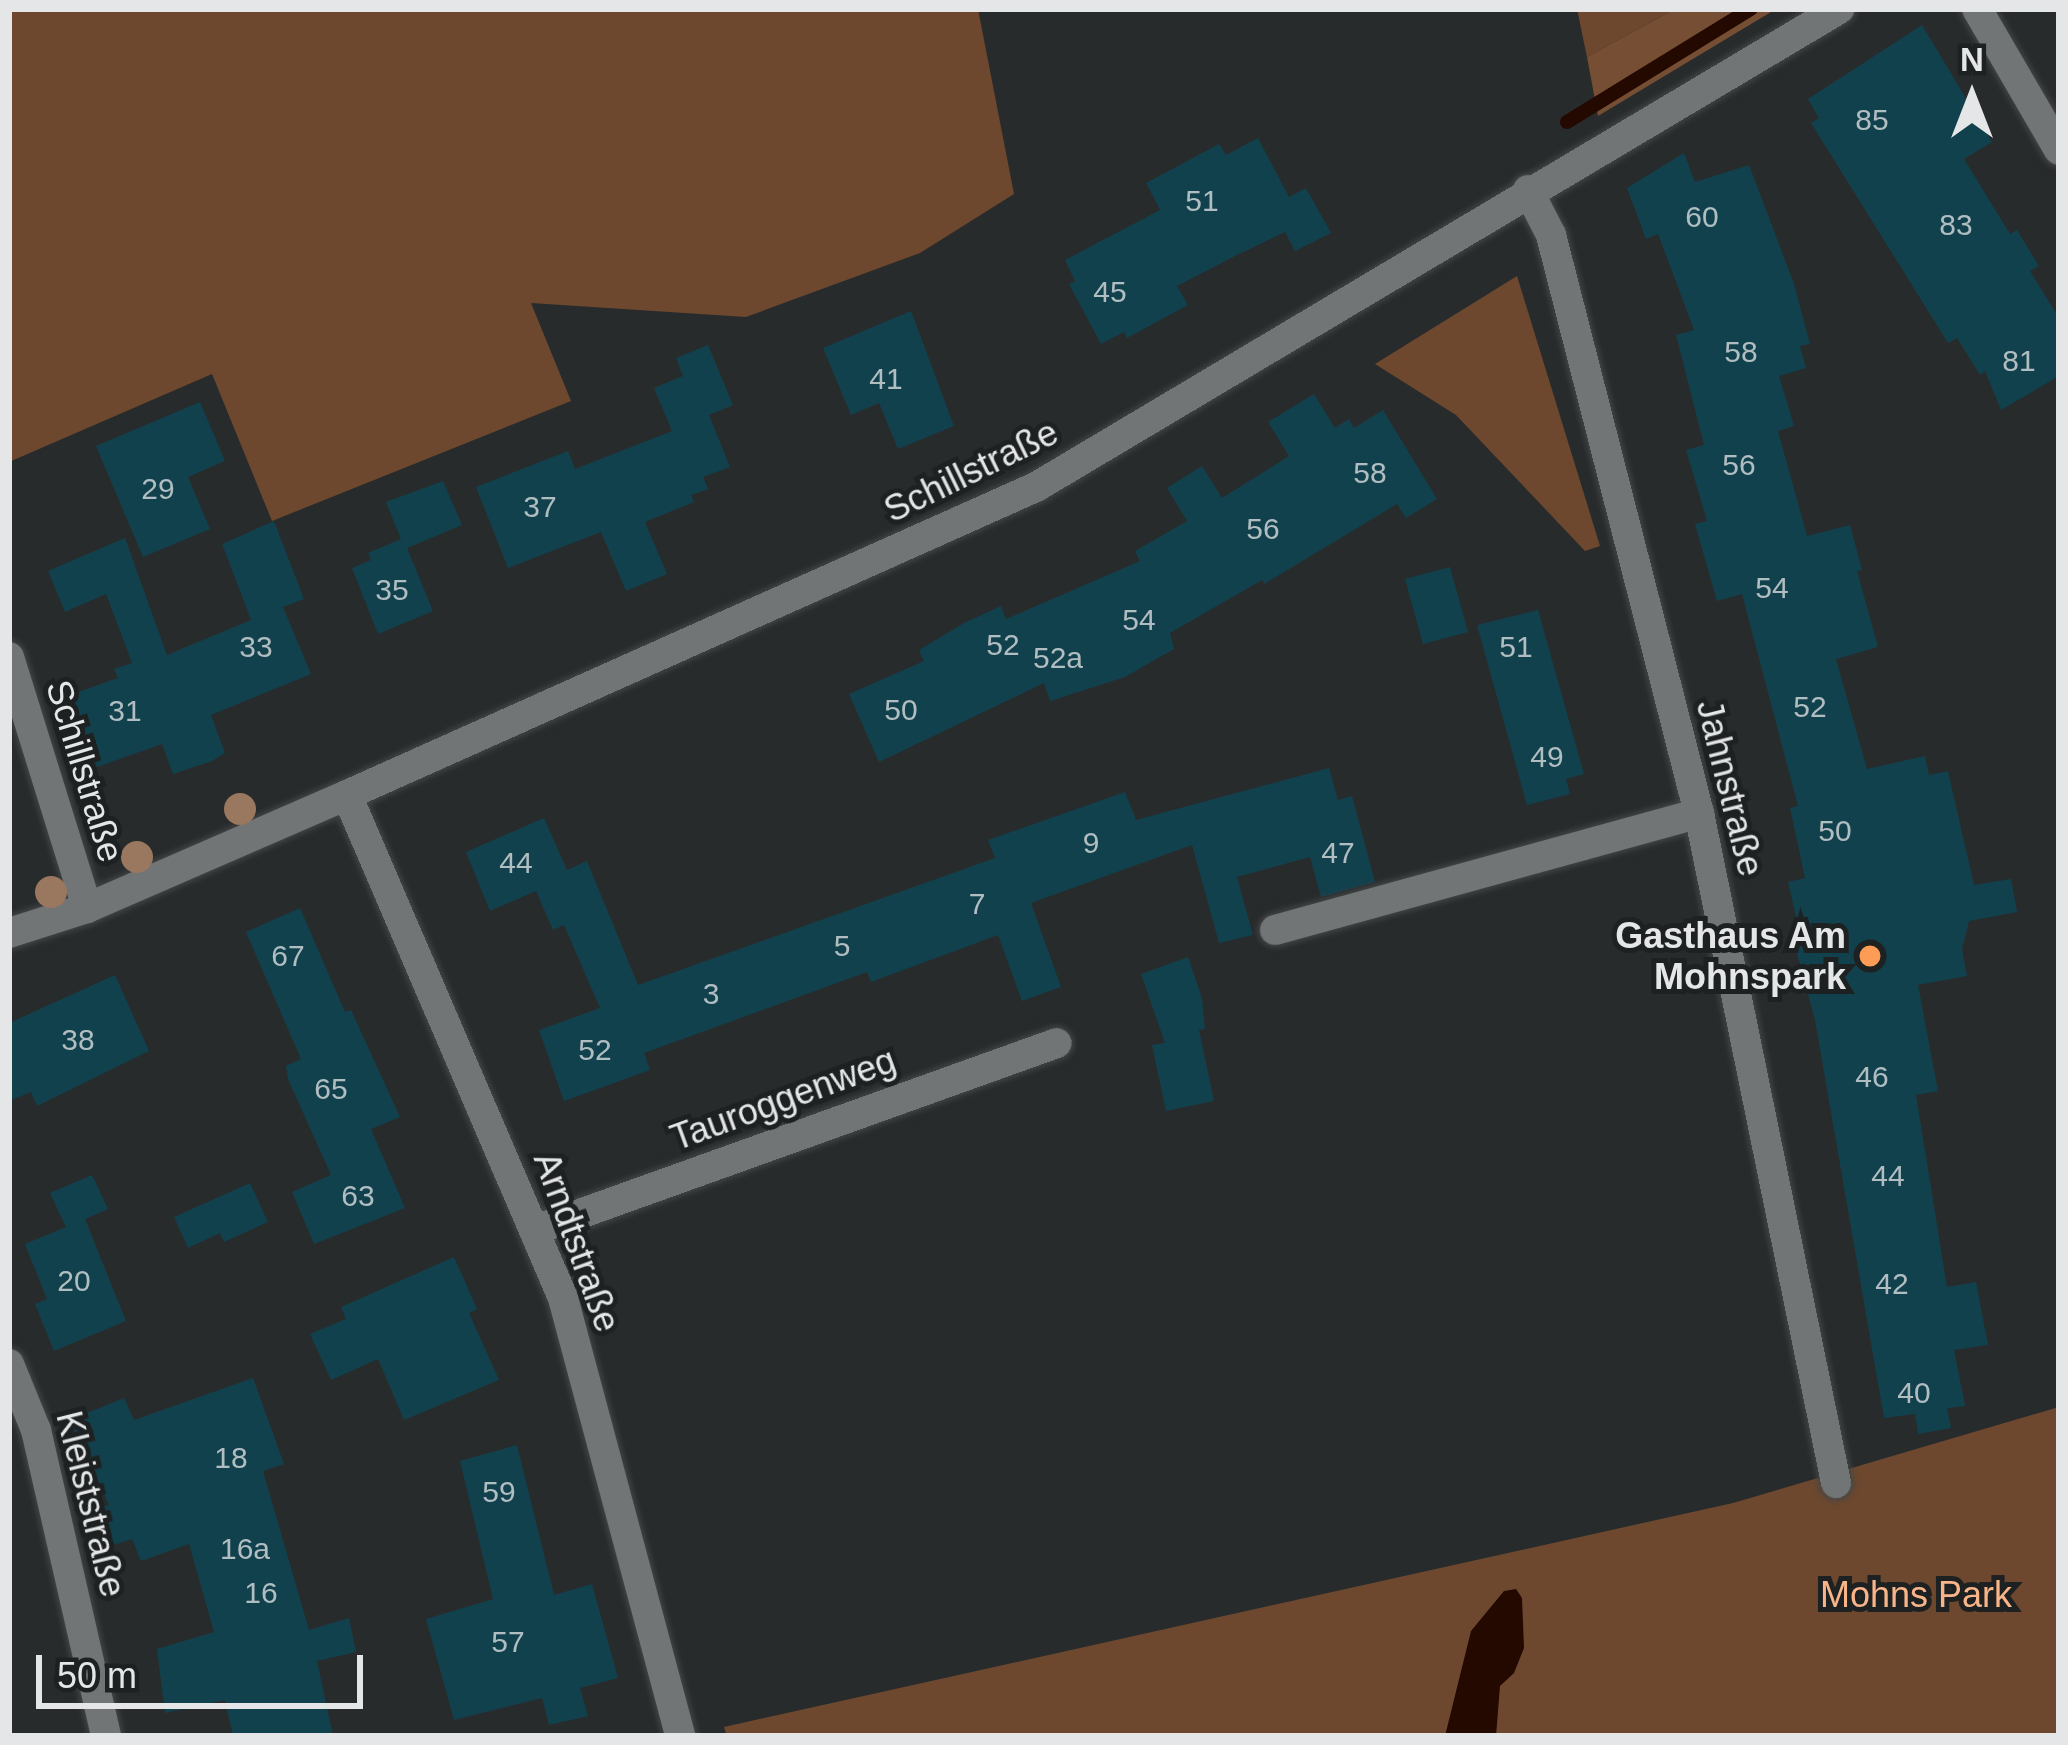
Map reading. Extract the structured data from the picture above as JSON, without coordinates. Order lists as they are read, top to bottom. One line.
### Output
{"streets":{"street":["Schillstraße","Jahnstraße","Tauroggenweg","Arndtstraße","Kleiststraße"]},"crossings":[["Schillstraße","Jahnstraße"],["Schillstraße","Arndtstraße"],["Tauroggenweg","Arndtstraße"]],"parks":["Mohns Park"],"places":["Gasthaus Am Mohnspark"],"house_numbers":["85","51","60","83","45","58","81","41","56","58","29","37","56","54","35","54","52","33","51","52a","52","50","31","49","50","9","47","44","7","5","67","3","38","52","46","65","44","63","20","42","40","18","59","16a","16","57"],"scale_bar":"50 m","north":"top"}
